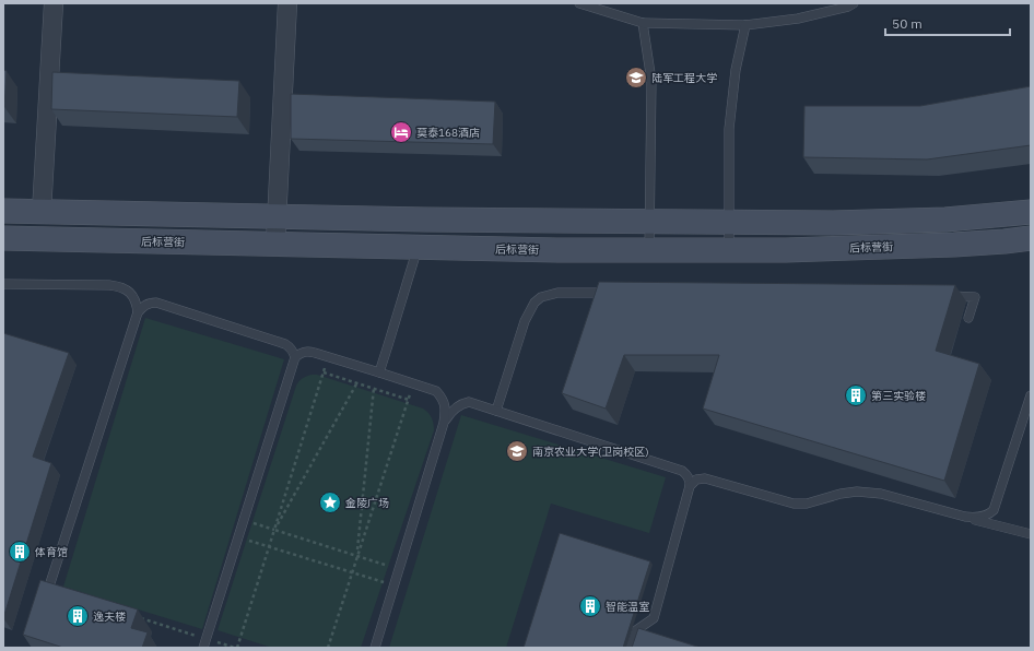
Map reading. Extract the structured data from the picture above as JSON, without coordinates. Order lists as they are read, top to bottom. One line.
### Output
{"streets":{"street":["后标营街"]},"places":{"school or university":["陆军工程大学","南京农业大学(卫岗校区)"],"hotel":["莫泰168酒店"],"building":["第三实验楼","体育馆","智能温室","逸夫楼"],"place":["金陵广场"]},"scale_bar":"50 m"}
